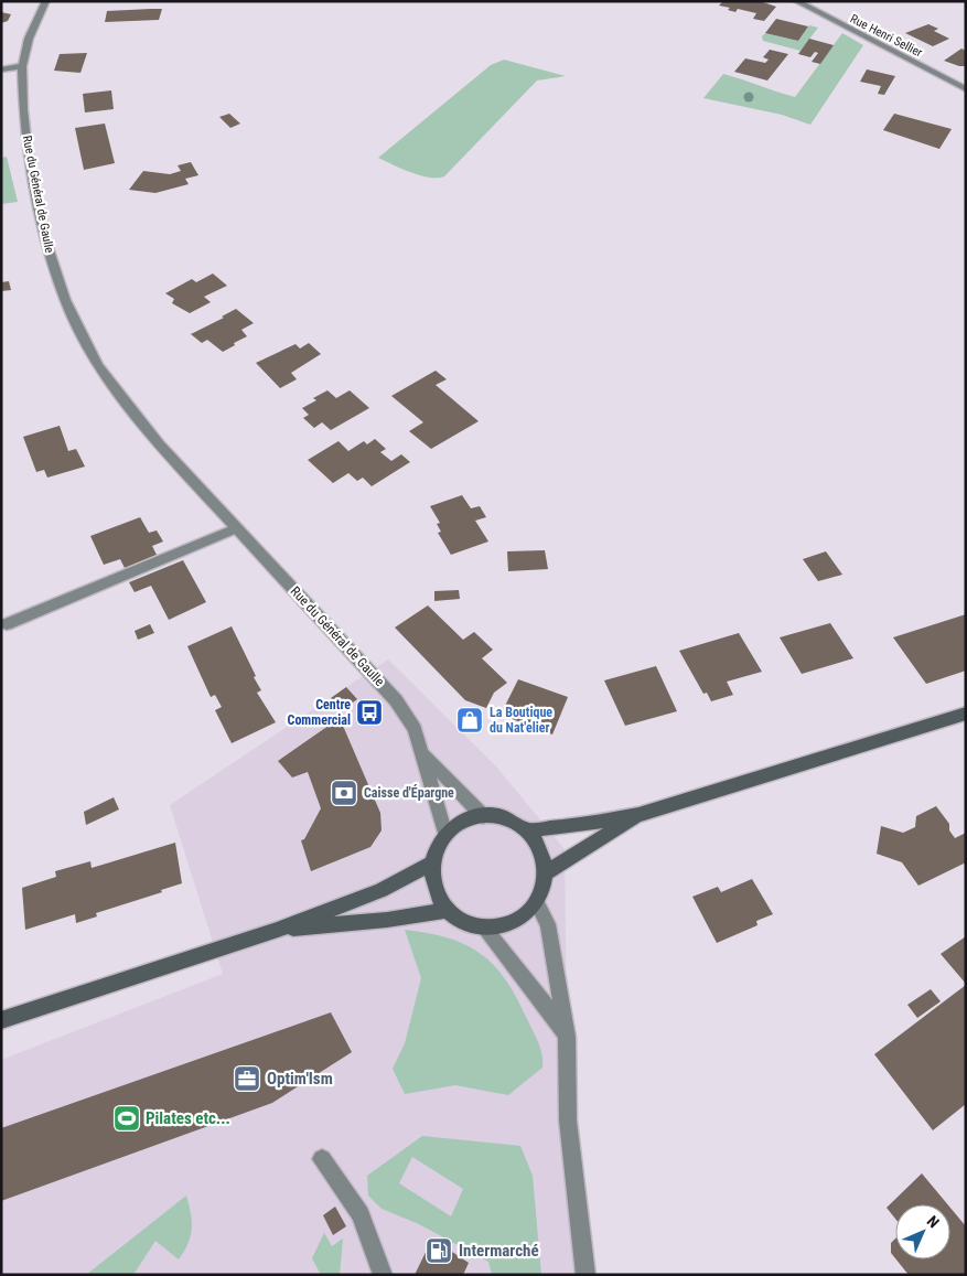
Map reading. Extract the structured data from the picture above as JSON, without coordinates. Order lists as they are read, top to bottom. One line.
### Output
{"streets":{"street":["Rue Henri Sellier","Rue du Général de Gaulle"]},"places":{"bus stop":["Centre Commercial"],"shop":["La Boutique du Nat'elier"],"bank":["Caisse d'Épargne"],"office":["Optim'Ism"],"sports":["Pilates etc..."],"fuel station":["Intermarché"]},"north":"top right"}
